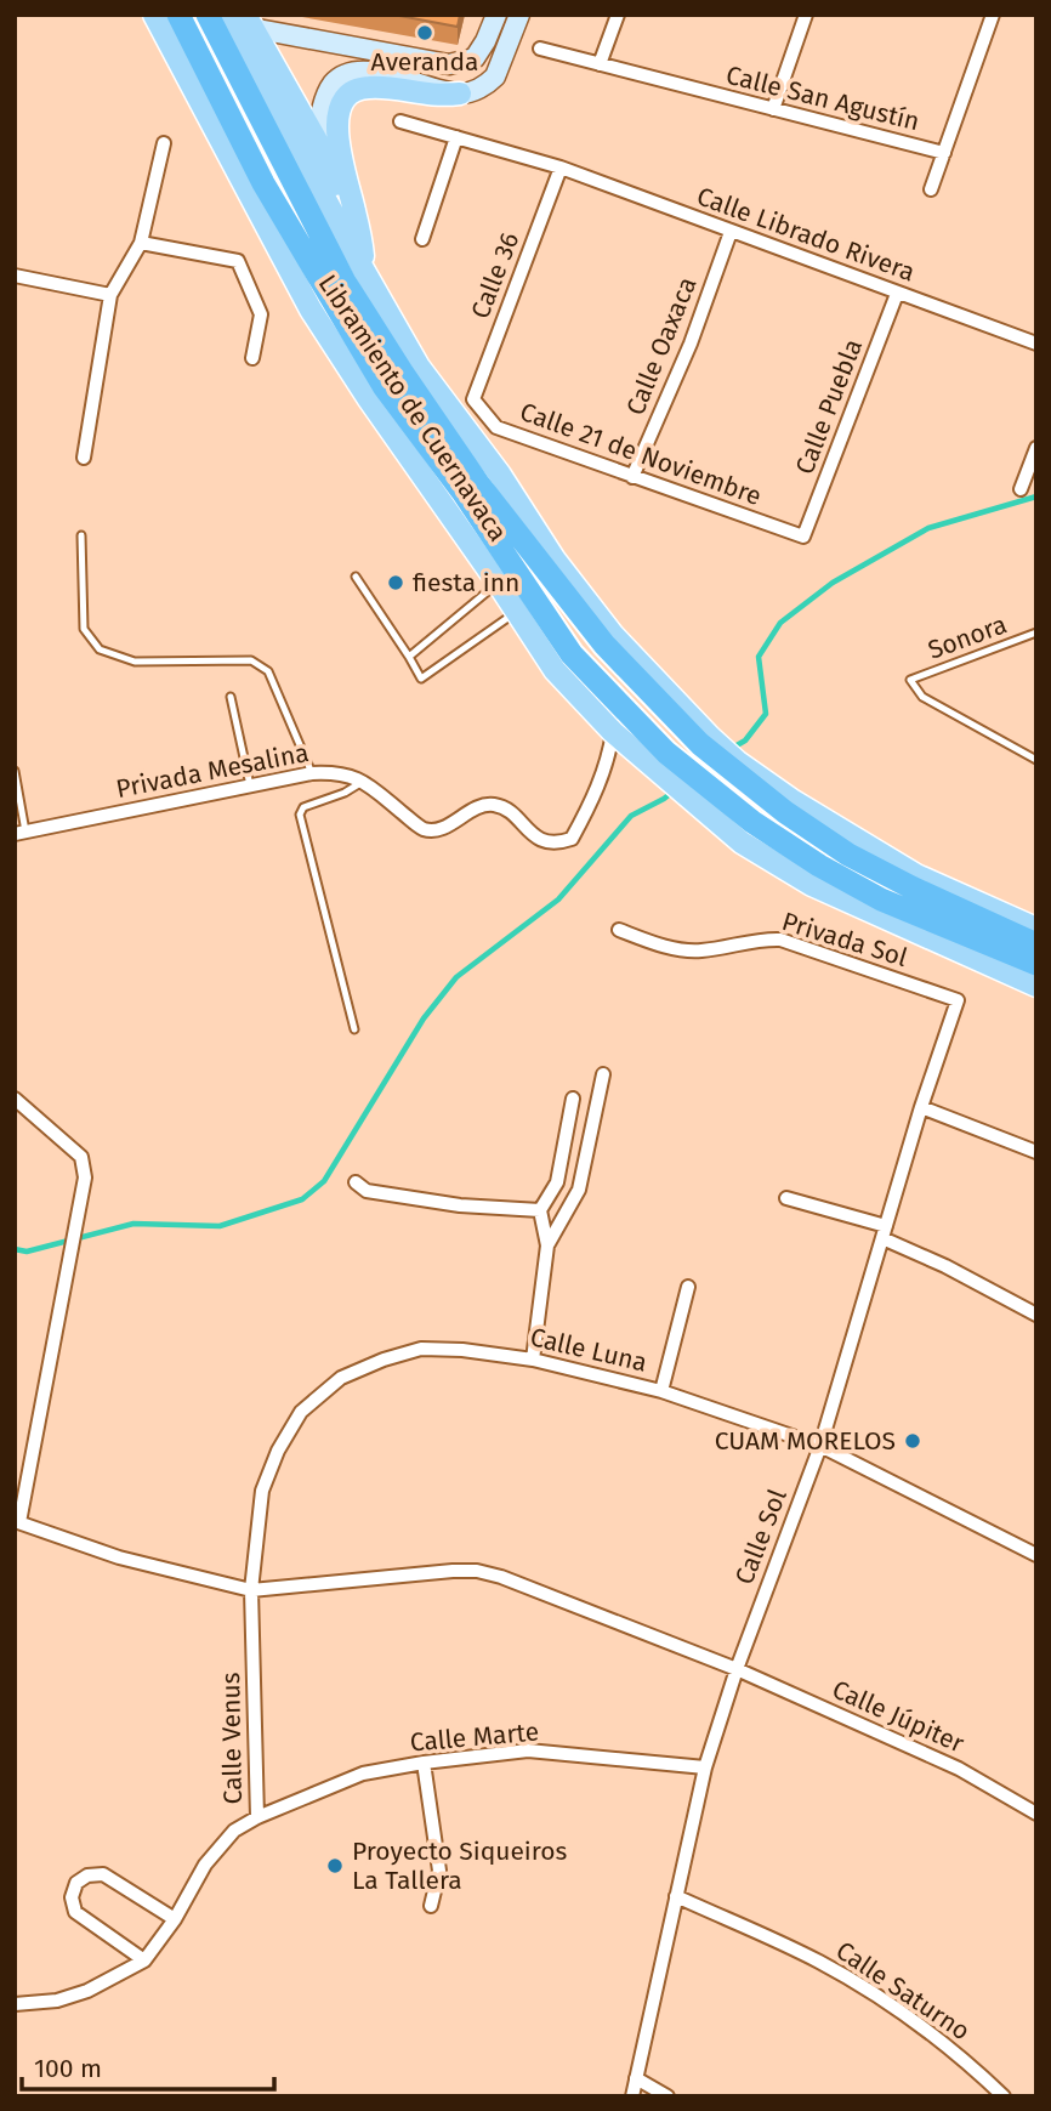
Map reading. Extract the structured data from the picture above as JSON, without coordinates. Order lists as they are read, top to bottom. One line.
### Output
{"streets":{"main road":["Libramiento de Cuernavaca"],"street":["Calle San Agustín","Calle Librado Rivera","Calle 36","Calle Oaxaca","Calle Puebla","Calle 21 de Noviembre","Privada Mesalina","Privada Sol","Calle Luna","Calle Sol","Calle Júpiter","Calle Marte","Calle Venus","Calle Saturno"],"lane":["Sonora"]},"crossings":[["Calle Librado Rivera","Calle 36"],["Calle Librado Rivera","Calle Oaxaca"],["Calle Librado Rivera","Calle Puebla"],["Calle 36","Calle 21 de Noviembre"],["Calle Oaxaca","Calle 21 de Noviembre"],["Calle Puebla","Calle 21 de Noviembre"],["Libramiento de Cuernavaca","Privada Mesalina"],["Privada Sol","Calle Sol"],["Calle Luna","Calle Sol"],["Calle Luna","Calle Venus"],["Calle Sol","Calle Júpiter"],["Calle Sol","Calle Marte"],["Calle Sol","Calle Saturno"],["Calle Marte","Calle Venus"]],"places":["Averanda","fiesta inn","CUAM MORELOS","Proyecto Siqueiros La Tallera"],"scale_bar":"100 m"}
